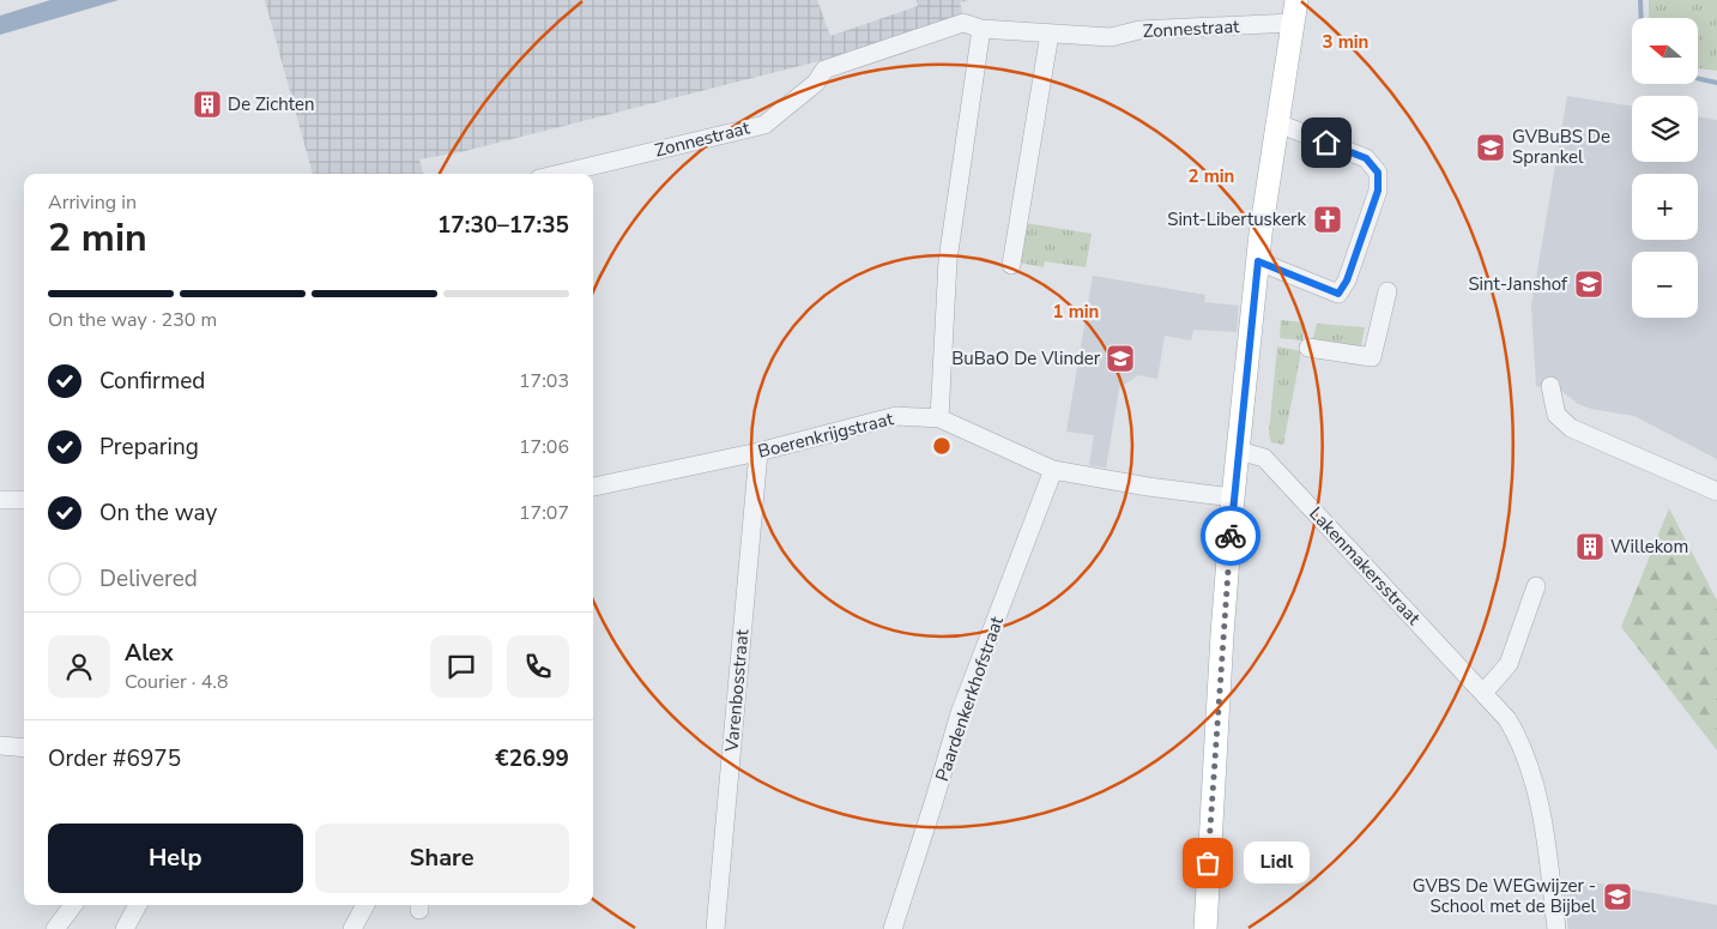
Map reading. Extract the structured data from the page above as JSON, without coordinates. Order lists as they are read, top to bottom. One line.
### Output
{"streets":{"street":["Zonnestraat","Boerenkrijgstraat","Lakenmakersstraat","Varenbosstraat","Paardenkerkhofstraat"]},"crossings":[["Boerenkrijgstraat","Varenbosstraat"],["Boerenkrijgstraat","Paardenkerkhofstraat"]],"places":{"building":["De Zichten","Willekom"],"school or university":["GVBuBS De Sprankel","Sint-Janshof","BuBaO De Vlinder","GVBS De WEGwijzer - School met de Bijbel"],"church":["Sint-Libertuskerk"],"other":["Lidl"]},"north":"left","page":{"map_buttons":["+","−"],"heading":["2 min","Arriving in","17:30–17:35"],"panel":["Alex","Courier · 4.8","Order #6975","€26.99"],"bar":"On the way · 230 m","list":[["Confirmed","17:03"],["Preparing","17:06"],["On the way","17:07"],"Delivered"],"buttons":["Help","Share"],"bubble":"Lidl"},"rings":["3 min","2 min","1 min"]}
